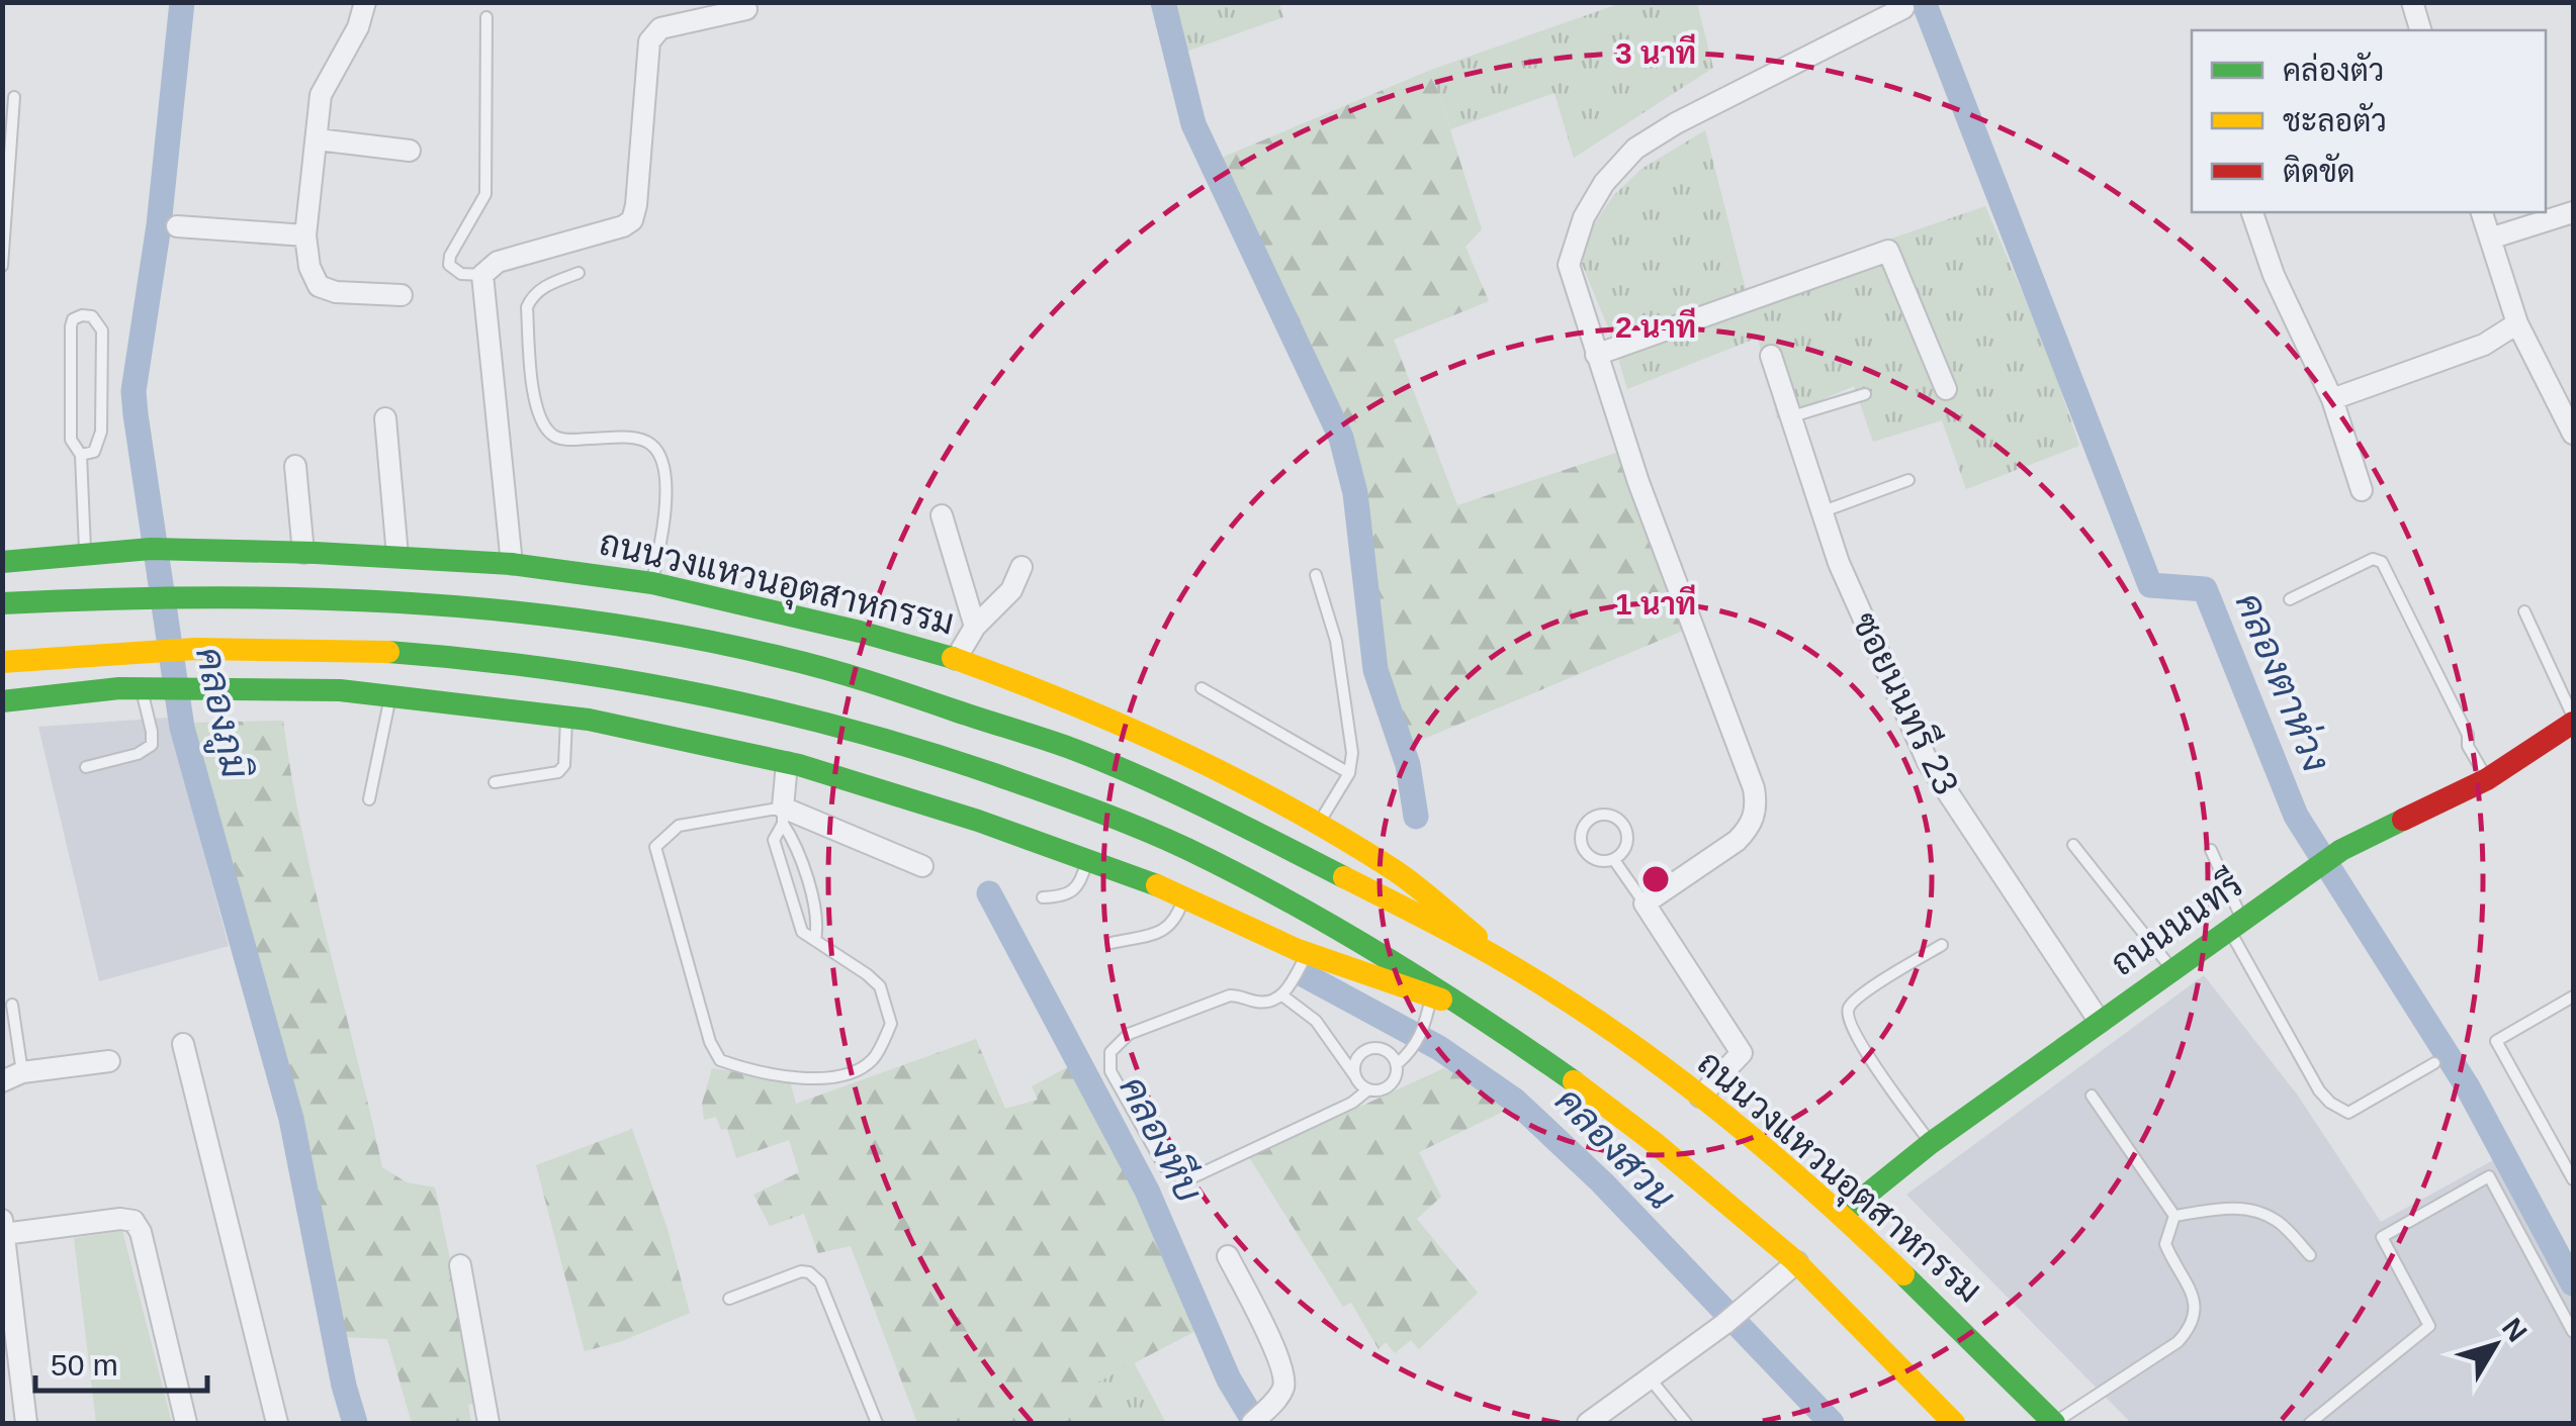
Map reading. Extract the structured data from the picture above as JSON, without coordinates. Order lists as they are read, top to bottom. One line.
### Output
{"streets":{"main road":["ถนนวงแหวนอุตสาหกรรม","ถนนนนทรี"],"street":["ซอยนนทรี 23"]},"crossings":[["ถนนวงแหวนอุตสาหกรรม","ถนนนนทรี"],["ซอยนนทรี 23","ถนนนนทรี"]],"water":["คลองตาห่วง","คลองภูมิ","คลองหีบ","คลองสวน"],"legend":["คล่องตัว","ชะลอตัว","ติดขัด"],"scale_bar":"50 m","north":"top right","rings":["3 นาที","2 นาที","1 นาที"]}
